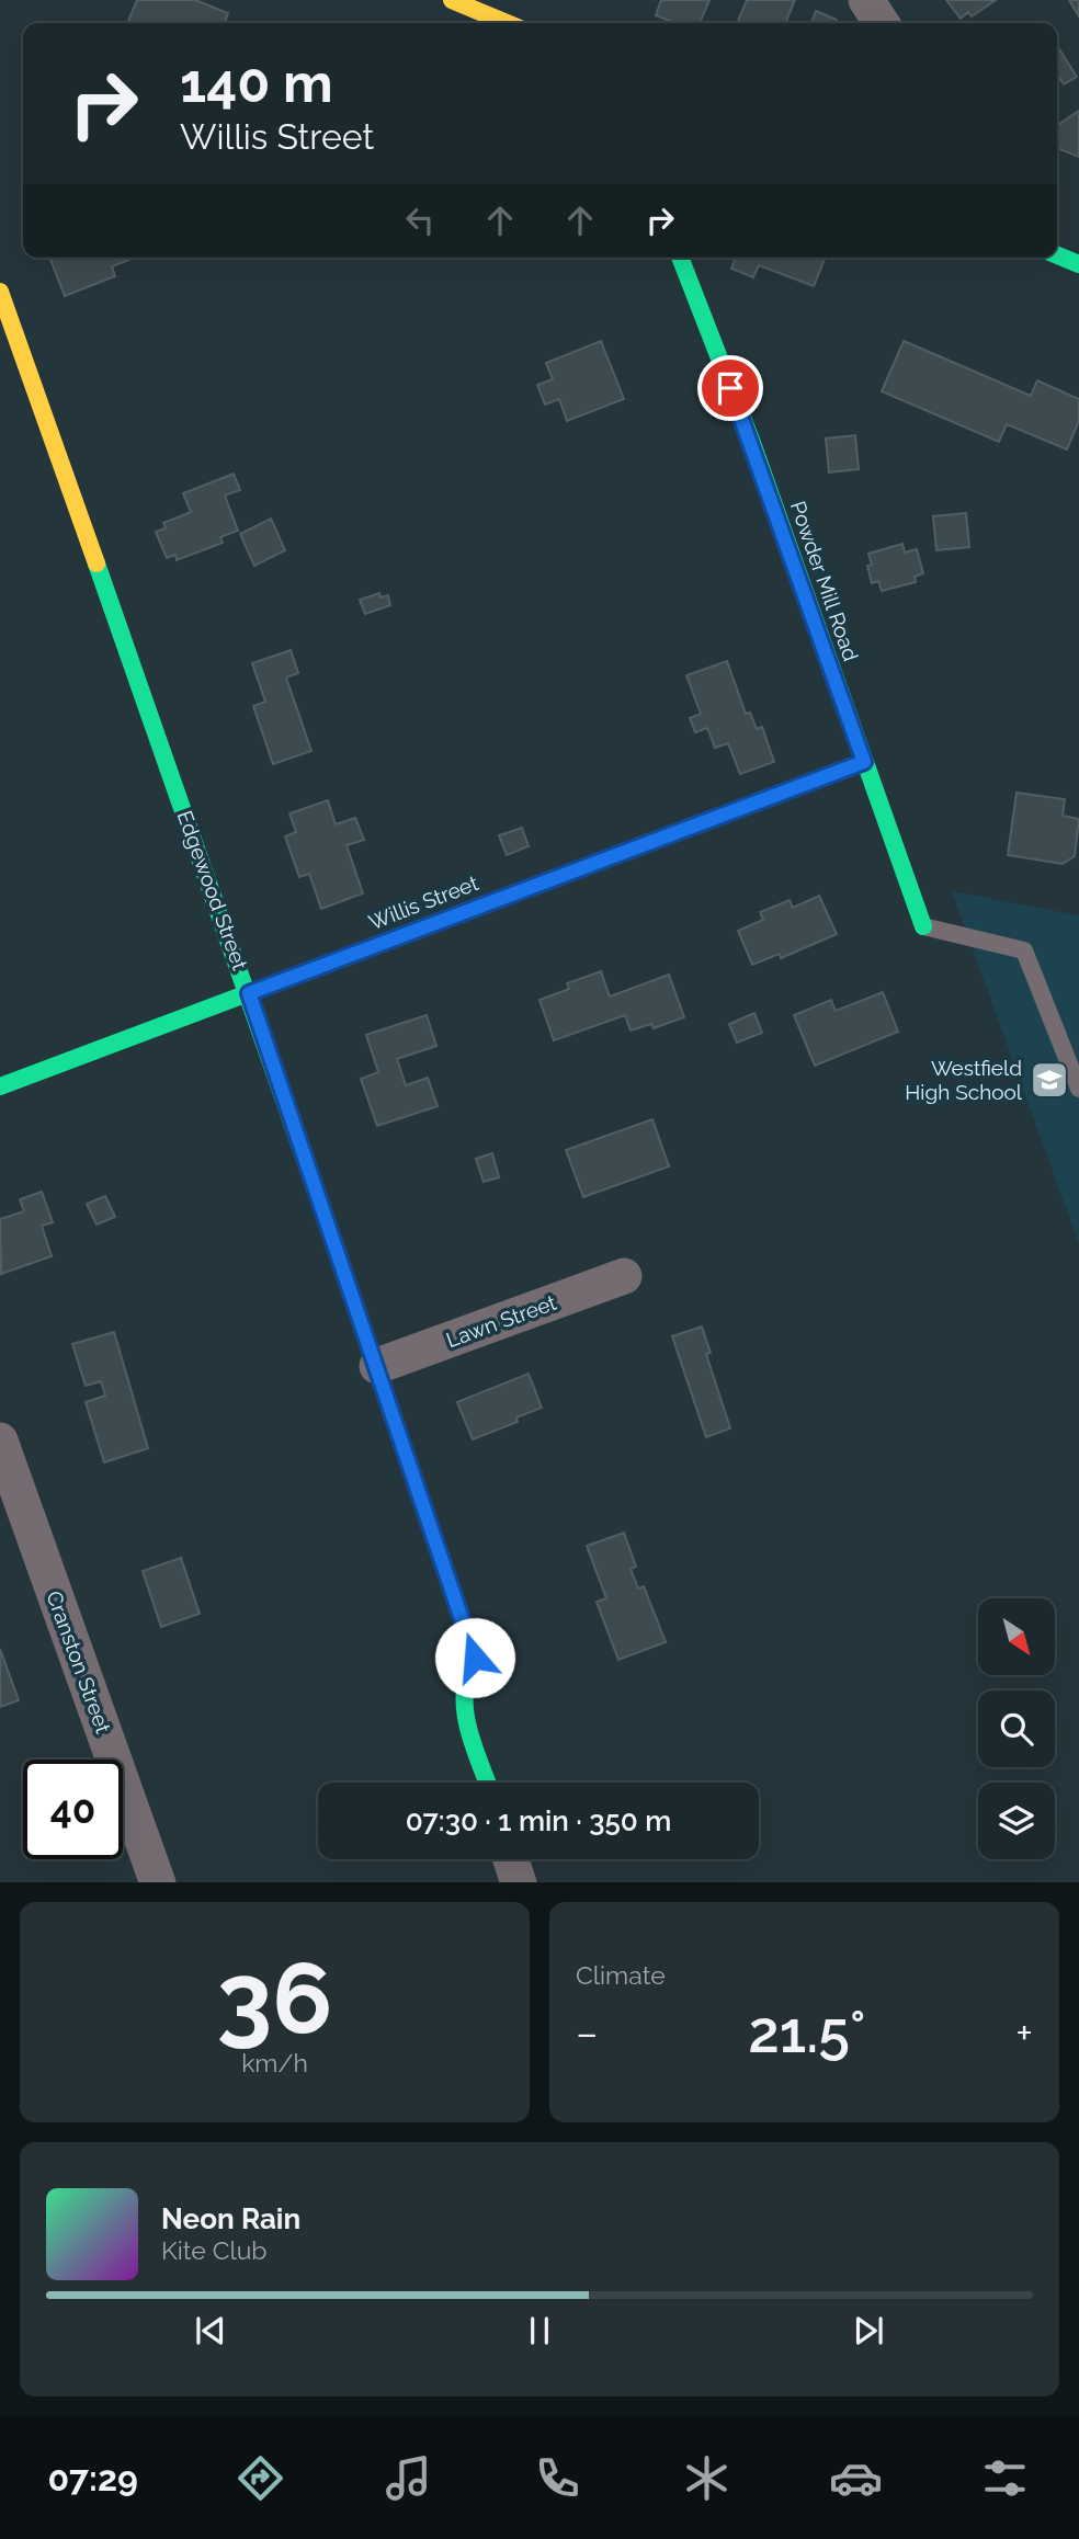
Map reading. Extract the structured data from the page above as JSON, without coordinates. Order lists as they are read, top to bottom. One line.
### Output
{"streets":{"street":["Powder Mill Road","Edgewood Street","Willis Street","Lawn Street","Cranston Street"]},"crossings":[["Powder Mill Road","Willis Street"],["Edgewood Street","Willis Street"],["Edgewood Street","Lawn Street"]],"places":{"school or university":["Westfield High School"]},"north":"bottom right","page":{"turn":["140 m","Willis Street"],"limit":"40","trip":"07:30 · 1 min · 350 m","tile":[["36","km/h"],"Climate"],"heat":["−","21.5°","+"],"song":["Neon Rain","Kite Club"],"tabs":"07:29"}}
